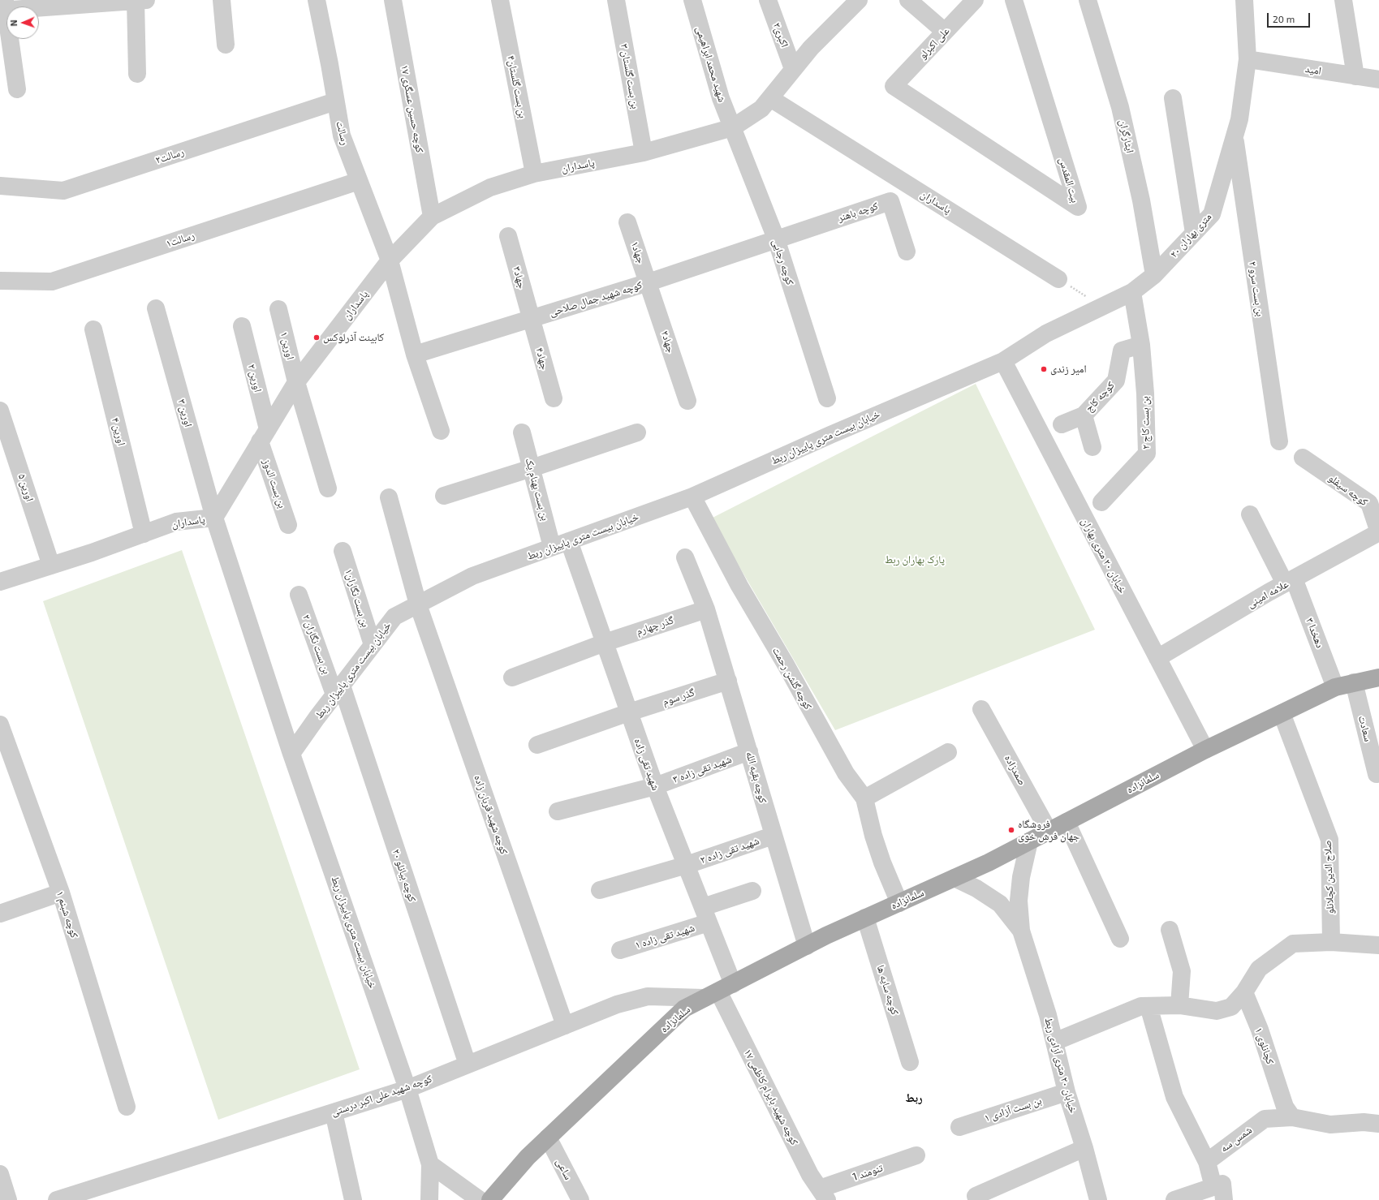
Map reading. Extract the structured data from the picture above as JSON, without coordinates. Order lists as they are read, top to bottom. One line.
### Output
{"streets":{"main road":["سلمانزاده"],"street":["اکبری۲","علی اکبرلو","شهید محمد ابراهیمی","امید","بن بست گلستان ۳","بن بست گلستان۴","کوچه حسین عسگری ۱۷","رسالت","ایثارگران","رسالت۲","پاسداران","بیت المقدس","کوچه باهنر","۲۰ متری بهاران","رسالت۱","جهاد۱","کوچه رجایی","جهاد۳","بن بست سرو ۲","کوچه شهید جمال صلاحی","جهاد۲","اورین ۱","جهاد۴","اورین ۲","کوچه کاج","اورین ۳","بن بست کاج ۲","اورین ۴","خیابان بیست متری پاییزان ربط","بن بست الدوز","اورین ۵","بن بست بهنام یک","کوچه سیفلو","خیابان ۲۰ متری بهاران","علامه امینی","بن بست نگاران۱","گذر چهارم","دهخدا ۳","بن بست نگاران ۲","کوچه گلشن رحمت","گذر سوم","سعادت","شهید تقی زاده","شهید تقی زاده ۳","صمدزاده","کوچه بقیه الله","کوچه شهید قربان زاده","شهید تقی زاده ۲","کوچه بیانلو ۲۰","صلاح الدین کچلانلو","کوچه شبنم ۱","شهید تقی زاده ۱","کوچه سایه ها","کچانلوی ۱","خیابان ۲۰ متری آزادی ربط","کوچه شهید علی اکبر درستی","کوچه شهید بایرام کاظمی ۱۷","بن بست آزادی ۱","شمس سه","ساعی","تنومند 1"]},"crossings":[["اکبری۲","پاسداران"],["علی اکبرلو","بیت المقدس"],["شهید محمد ابراهیمی","پاسداران"],["شهید محمد ابراهیمی","کوچه رجایی"],["امید","۲۰ متری بهاران"],["بن بست گلستان ۳","پاسداران"],["بن بست گلستان۴","پاسداران"],["کوچه حسین عسگری ۱۷","پاسداران"],["رسالت","رسالت۲"],["رسالت","پاسداران"],["رسالت","رسالت۱"],["رسالت","کوچه شهید جمال صلاحی"],["ایثارگران","۲۰ متری بهاران"],["پاسداران","کوچه رجایی"],["پاسداران","اورین ۱"],["پاسداران","اورین ۲"],["پاسداران","اورین ۳"],["پاسداران","اورین ۴"],["پاسداران","بن بست الدوز"],["پاسداران","اورین ۵"],["کوچه باهنر","کوچه رجایی"],["کوچه باهنر","کوچه شهید جمال صلاحی"],["۲۰ متری بهاران","بن بست سرو ۲"],["۲۰ متری بهاران","خیابان بیست متری پاییزان ربط"],["۲۰ متری بهاران","خیابان ۲۰ متری بهاران"],["جهاد۱","کوچه شهید جمال صلاحی"],["جهاد۱","جهاد۲"],["کوچه رجایی","کوچه شهید جمال صلاحی"],["جهاد۳","کوچه شهید جمال صلاحی"],["جهاد۳","جهاد۴"],["کوچه شهید جمال صلاحی","جهاد۲"],["کوچه شهید جمال صلاحی","جهاد۴"],["اورین ۲","بن بست الدوز"],["کوچه کاج","بن بست کاج ۲"],["اورین ۳","خیابان بیست متری پاییزان ربط"],["خیابان بیست متری پاییزان ربط","بن بست بهنام یک"],["خیابان بیست متری پاییزان ربط","خیابان ۲۰ متری بهاران"],["خیابان بیست متری پاییزان ربط","بن بست نگاران۱"],["خیابان بیست متری پاییزان ربط","بن بست نگاران ۲"],["خیابان بیست متری پاییزان ربط","کوچه گلشن رحمت"],["خیابان بیست متری پاییزان ربط","شهید تقی زاده"],["خیابان بیست متری پاییزان ربط","کوچه شهید قربان زاده"],["خیابان بیست متری پاییزان ربط","کوچه بیانلو ۲۰"],["خیابان بیست متری پاییزان ربط","کوچه شهید علی اکبر درستی"],["کوچه سیفلو","علامه امینی"],["خیابان ۲۰ متری بهاران","علامه امینی"],["خیابان ۲۰ متری بهاران","سلمانزاده"],["علامه امینی","دهخدا ۳"],["گذر چهارم","شهید تقی زاده"],["گذر چهارم","کوچه بقیه الله"],["دهخدا ۳","سلمانزاده"],["بن بست نگاران ۲","کوچه بیانلو ۲۰"],["کوچه گلشن رحمت","سلمانزاده"],["گذر سوم","شهید تقی زاده"],["گذر سوم","کوچه بقیه الله"],["سعادت","سلمانزاده"],["شهید تقی زاده","شهید تقی زاده ۳"],["شهید تقی زاده","سلمانزاده"],["شهید تقی زاده","شهید تقی زاده ۲"],["شهید تقی زاده","شهید تقی زاده ۱"],["شهید تقی زاده","کوچه شهید علی اکبر درستی"],["شهید تقی زاده","کوچه شهید بایرام کاظمی ۱۷"],["شهید تقی زاده ۳","کوچه بقیه الله"],["صمدزاده","سلمانزاده"],["کوچه بقیه الله","سلمانزاده"],["کوچه بقیه الله","شهید تقی زاده ۲"],["سلمانزاده","صلاح الدین کچلانلو"],["سلمانزاده","کوچه سایه ها"],["سلمانزاده","کوچه شهید علی اکبر درستی"],["سلمانزاده","کوچه شهید بایرام کاظمی ۱۷"],["سلمانزاده","ساعی"],["کوچه شهید قربان زاده","کوچه شهید علی اکبر درستی"],["کوچه بیانلو ۲۰","کوچه شهید علی اکبر درستی"],["کچانلوی ۱","شمس سه"],["خیابان ۲۰ متری آزادی ربط","بن بست آزادی ۱"],["کوچه شهید علی اکبر درستی","کوچه شهید بایرام کاظمی ۱۷"],["کوچه شهید بایرام کاظمی ۱۷","تنومند 1"]],"districts":["ربط"],"parks":["پارک بهاران ربط"],"places":["کابینت آذرلوکس","امیر زندی","فروشگاه جهان فرش خوی"],"scale_bar":"20 m","north":"left"}
